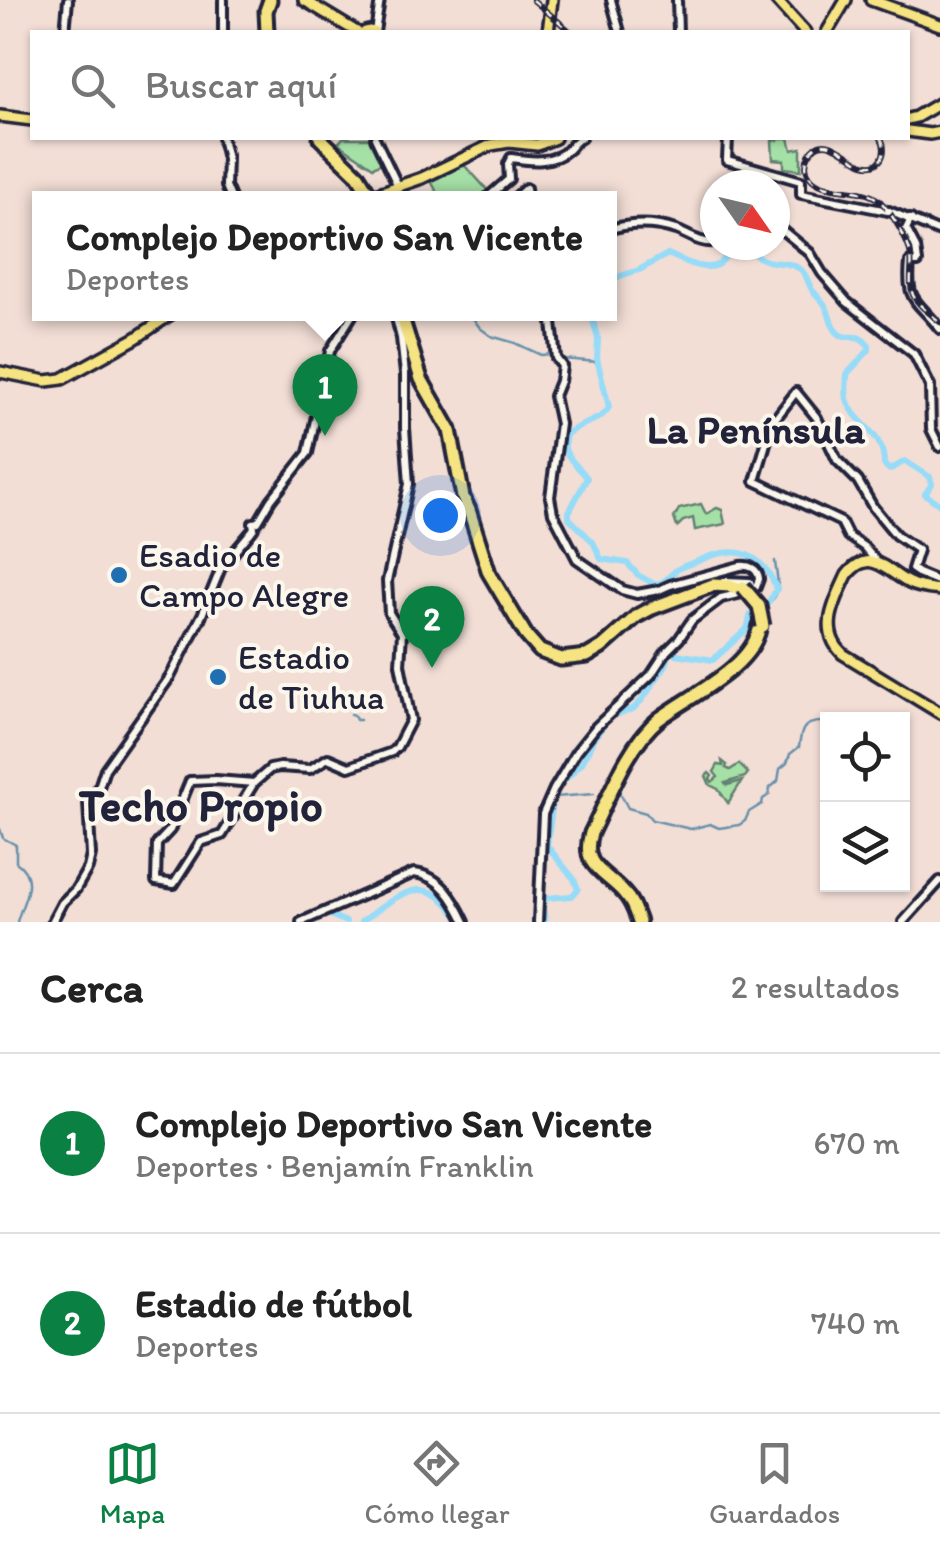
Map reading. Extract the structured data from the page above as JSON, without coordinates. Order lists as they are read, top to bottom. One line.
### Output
{"districts":["La Península","Techo Propio"],"places":["Esadio de Campo Alegre","Estadio de Tiuhua"],"north":"bottom right","page":{"search":"Buscar aquí","popup":["Complejo Deportivo San Vicente","Deportes"],"pins":["1","2"],"heading":["Cerca","2 resultados"],"list":[{"mark":"1","name":"Complejo Deportivo San Vicente","note":"Deportes · Benjamín Franklin","value":"670 m"},{"mark":"2","name":"Estadio de fútbol","note":"Deportes","value":"740 m"}],"nav":["Mapa","Cómo llegar","Guardados"]}}
